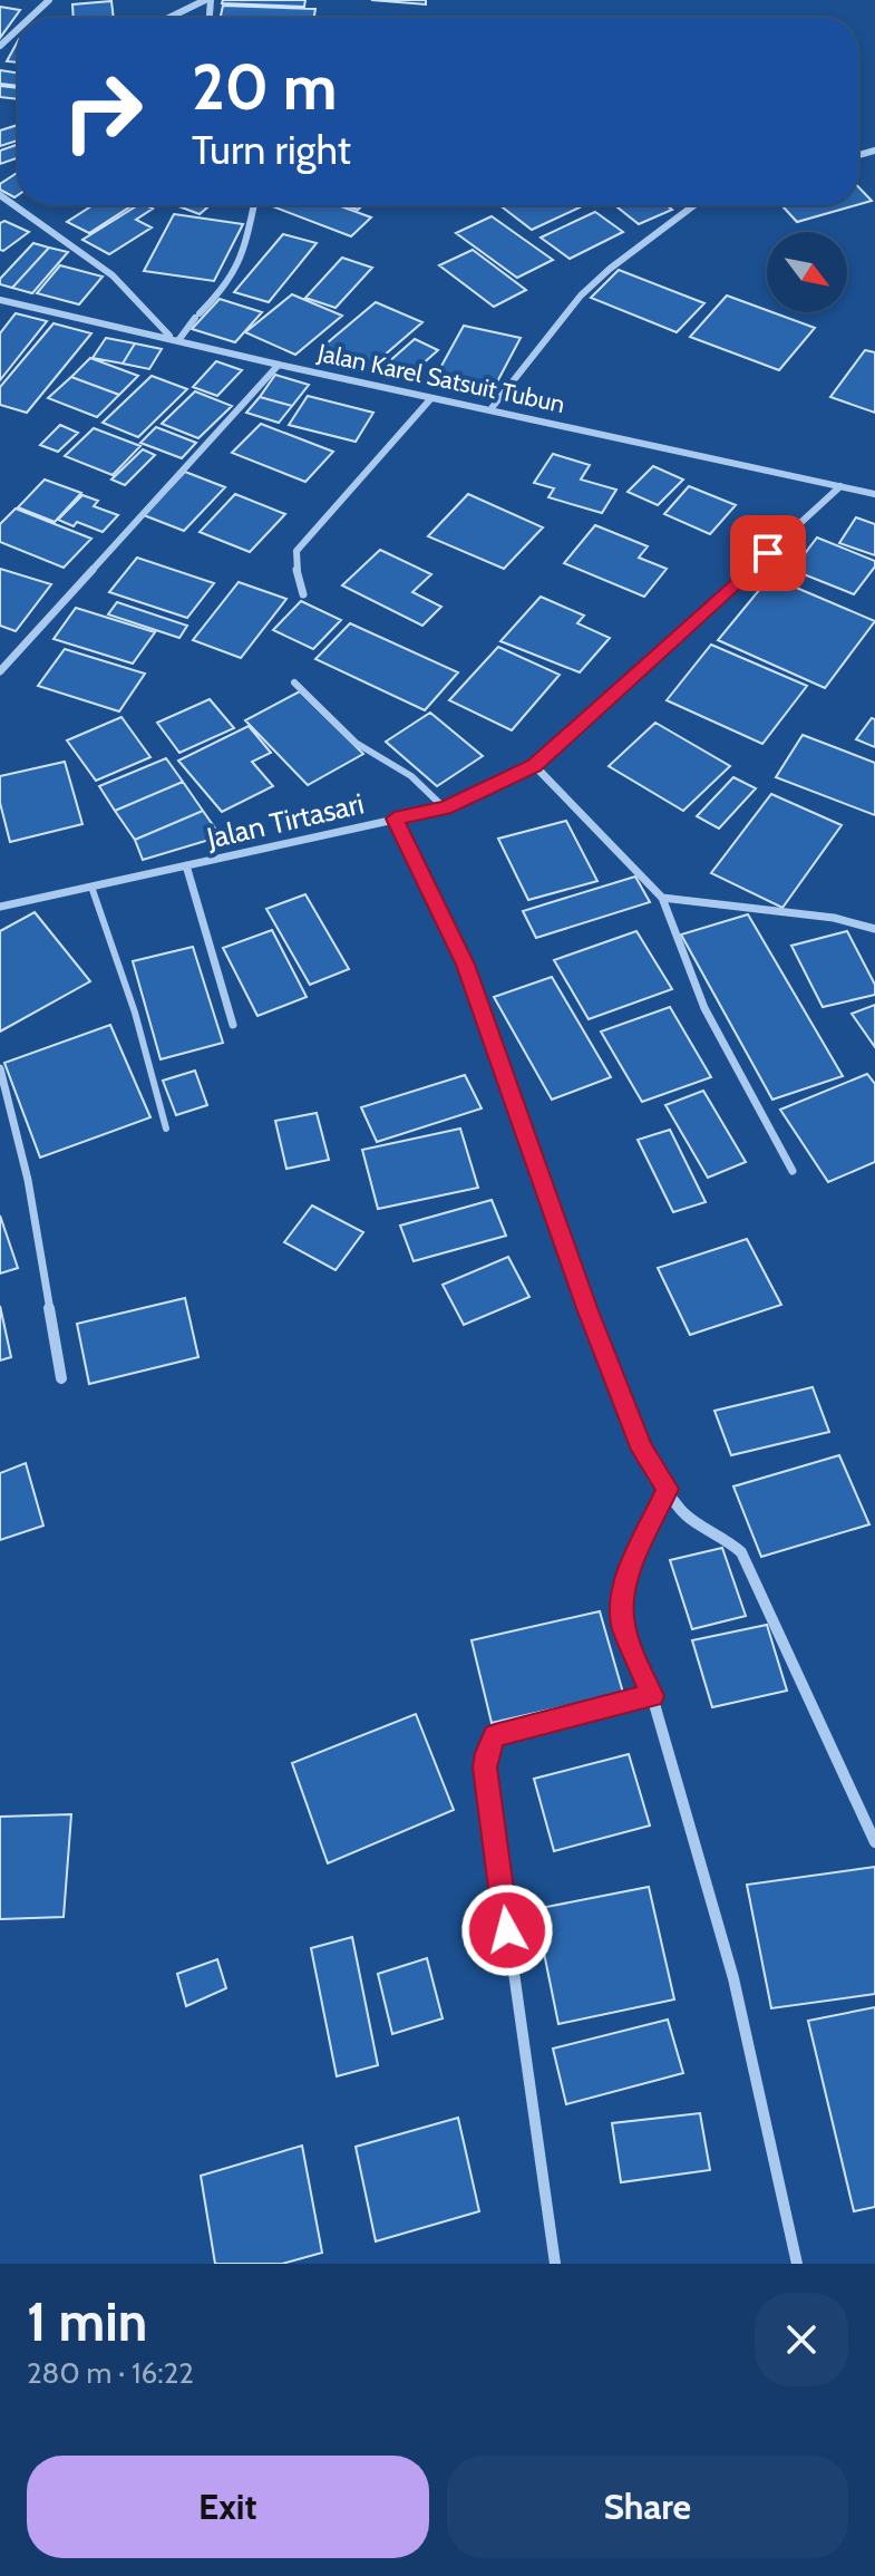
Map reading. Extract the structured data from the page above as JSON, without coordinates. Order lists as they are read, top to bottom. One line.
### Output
{"streets":{"street":["Jalan Karel Satsuit Tubun","Jalan Tirtasari"]},"crossings":[["Jalan Karel Satsuit Tubun","Jalan Tirtasari"]],"north":"bottom right","page":{"turn":["20 m","Turn right"],"heading":["1 min","280 m · 16:22"],"buttons":["Exit","Share"]}}
